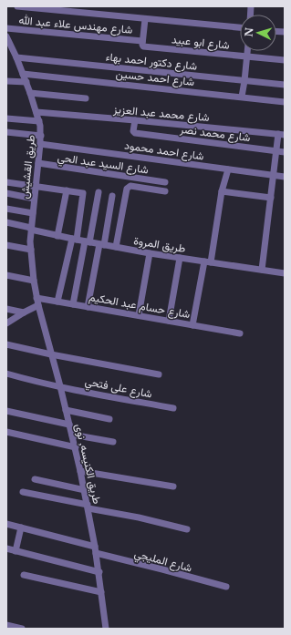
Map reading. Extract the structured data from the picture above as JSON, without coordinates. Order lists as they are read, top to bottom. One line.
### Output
{"streets":{"street":["شارع مهندس علاء عبد الله","شارع ابو عبيد","شارع دكتور احمد بهاء","شارع احمد حسين","شارع محمد عبد العزيز","شارع محمد نصر","شارع احمد محمود","شارع السيد عبد الحي","طريق القشيش","طريق المروة","شارع حسام عبد الحكيم","شارع على فتحي","طريق الكنيسه, نوى","شارع المليجي"]},"crossings":[["شارع مهندس علاء عبد الله","شارع ابو عبيد"],["شارع دكتور احمد بهاء","طريق القشيش"],["شارع احمد حسين","طريق القشيش"],["شارع محمد عبد العزيز","شارع محمد نصر"],["شارع محمد عبد العزيز","طريق القشيش"],["شارع احمد محمود","طريق القشيش"],["شارع السيد عبد الحي","طريق القشيش"],["طريق القشيش","طريق المروة"],["طريق القشيش","شارع حسام عبد الحكيم"],["طريق القشيش","طريق الكنيسه, نوى"],["شارع على فتحي","طريق الكنيسه, نوى"],["طريق الكنيسه, نوى","شارع المليجي"]],"north":"left"}
